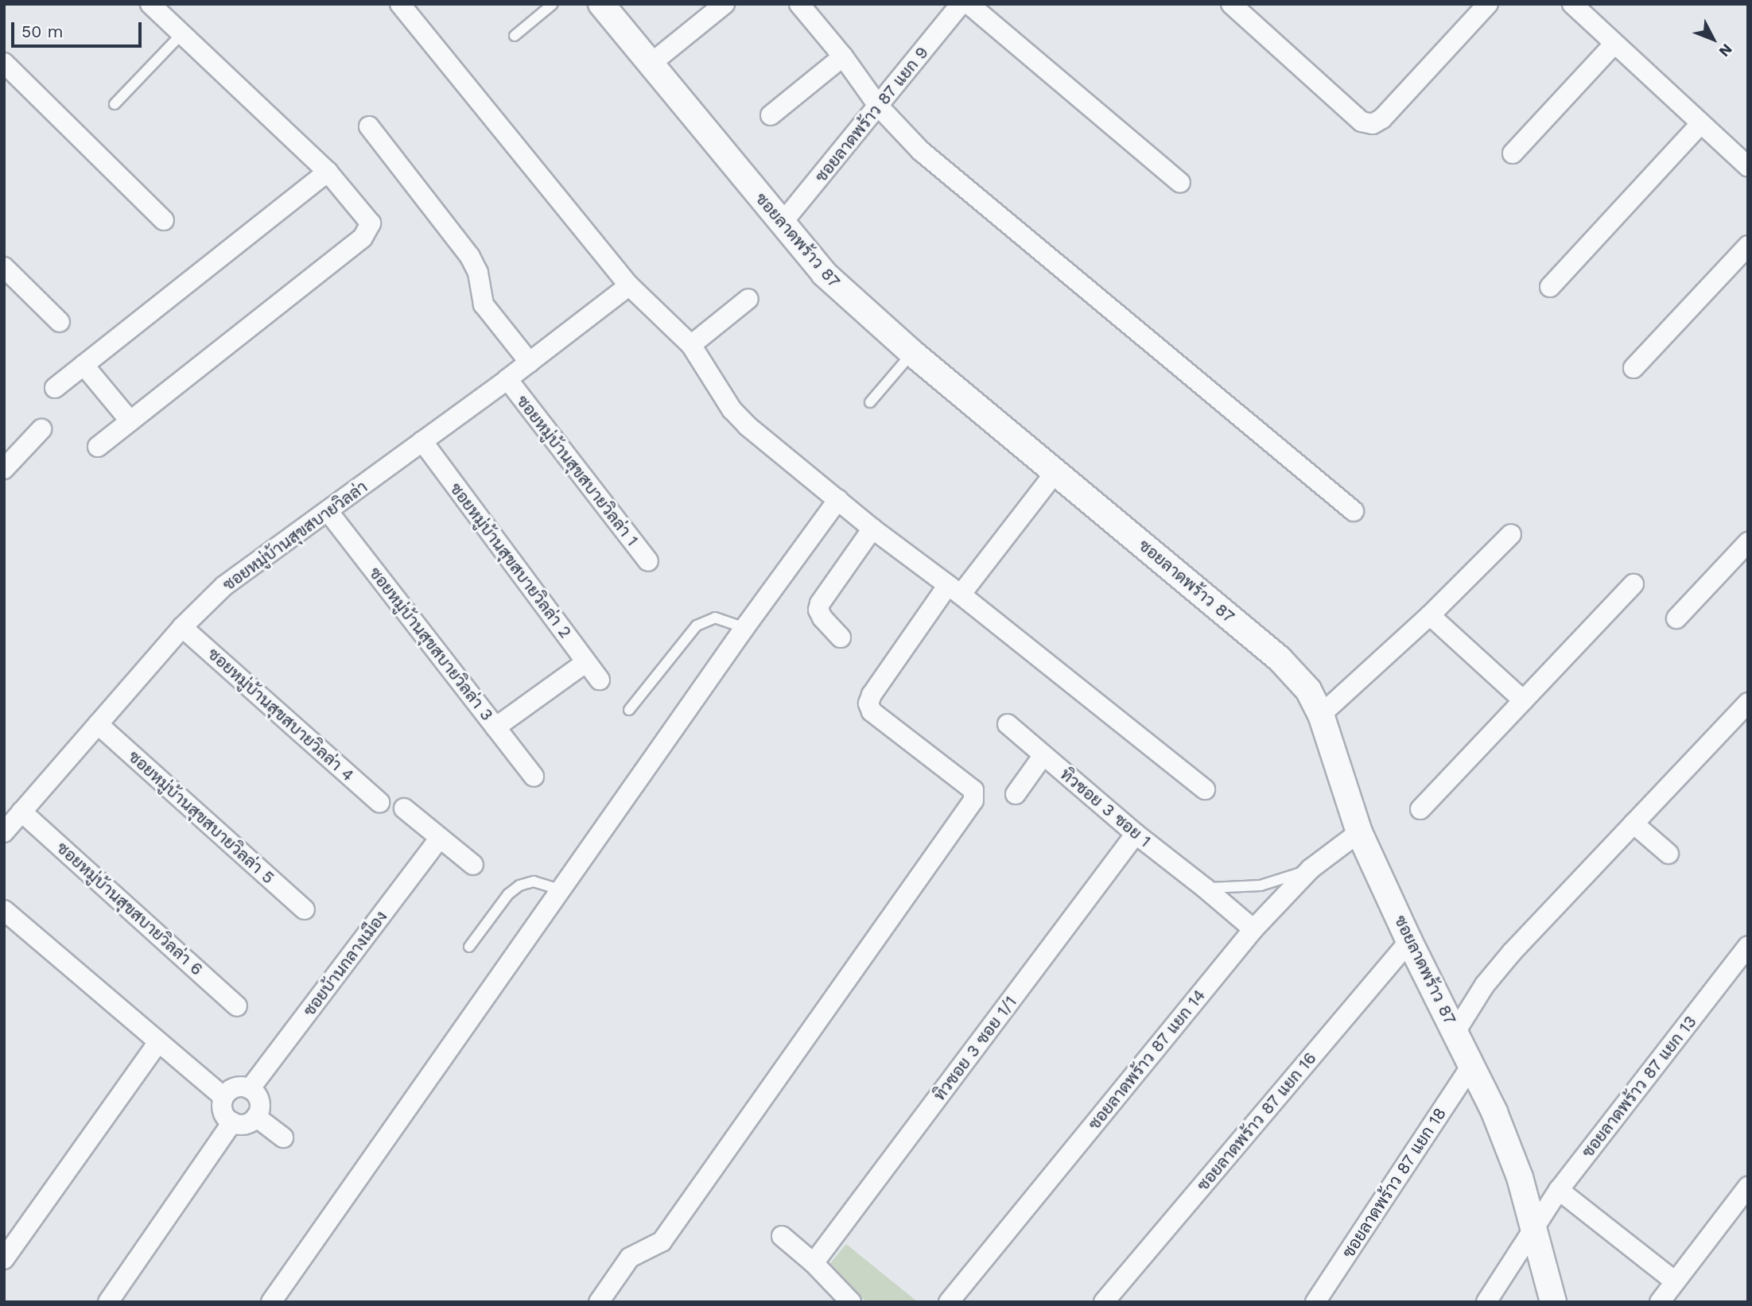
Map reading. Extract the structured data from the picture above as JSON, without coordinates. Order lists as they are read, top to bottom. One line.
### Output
{"streets":{"street":["ซอยลาดพร้าว 87 แยก 9","ซอยลาดพร้าว 87","ซอยหมู่บ้านสุขสบายวิลล่า 1","ซอยหมู่บ้านสุขสบายวิลล่า","ซอยหมู่บ้านสุขสบายวิลล่า 2","ซอยหมู่บ้านสุขสบายวิลล่า 3","ซอยหมู่บ้านสุขสบายวิลล่า 4","ทิวซอย 3 ซอย 1","ซอยหมู่บ้านสุขสบายวิลล่า 5","ซอยหมู่บ้านสุขสบายวิลล่า 6","ซอยบ้านกลางเมือง","ทิวซอย 3 ซอย 1/1","ซอยลาดพร้าว 87 แยก 14","ซอยลาดพร้าว 87 แยก 13","ซอยลาดพร้าว 87 แยก 16","ซอยลาดพร้าว 87 แยก 18"]},"crossings":[["ซอยลาดพร้าว 87 แยก 9","ซอยลาดพร้าว 87"],["ซอยลาดพร้าว 87","ซอยลาดพร้าว 87 แยก 14"],["ซอยลาดพร้าว 87","ซอยลาดพร้าว 87 แยก 13"],["ซอยลาดพร้าว 87","ซอยลาดพร้าว 87 แยก 16"],["ซอยลาดพร้าว 87","ซอยลาดพร้าว 87 แยก 18"],["ซอยหมู่บ้านสุขสบายวิลล่า 1","ซอยหมู่บ้านสุขสบายวิลล่า"],["ซอยหมู่บ้านสุขสบายวิลล่า","ซอยหมู่บ้านสุขสบายวิลล่า 2"],["ซอยหมู่บ้านสุขสบายวิลล่า","ซอยหมู่บ้านสุขสบายวิลล่า 3"],["ซอยหมู่บ้านสุขสบายวิลล่า","ซอยหมู่บ้านสุขสบายวิลล่า 4"],["ซอยหมู่บ้านสุขสบายวิลล่า","ซอยหมู่บ้านสุขสบายวิลล่า 5"],["ซอยหมู่บ้านสุขสบายวิลล่า","ซอยหมู่บ้านสุขสบายวิลล่า 6"],["ทิวซอย 3 ซอย 1","ทิวซอย 3 ซอย 1/1"],["ทิวซอย 3 ซอย 1","ซอยลาดพร้าว 87 แยก 14"]],"scale_bar":"50 m","north":"bottom right"}
